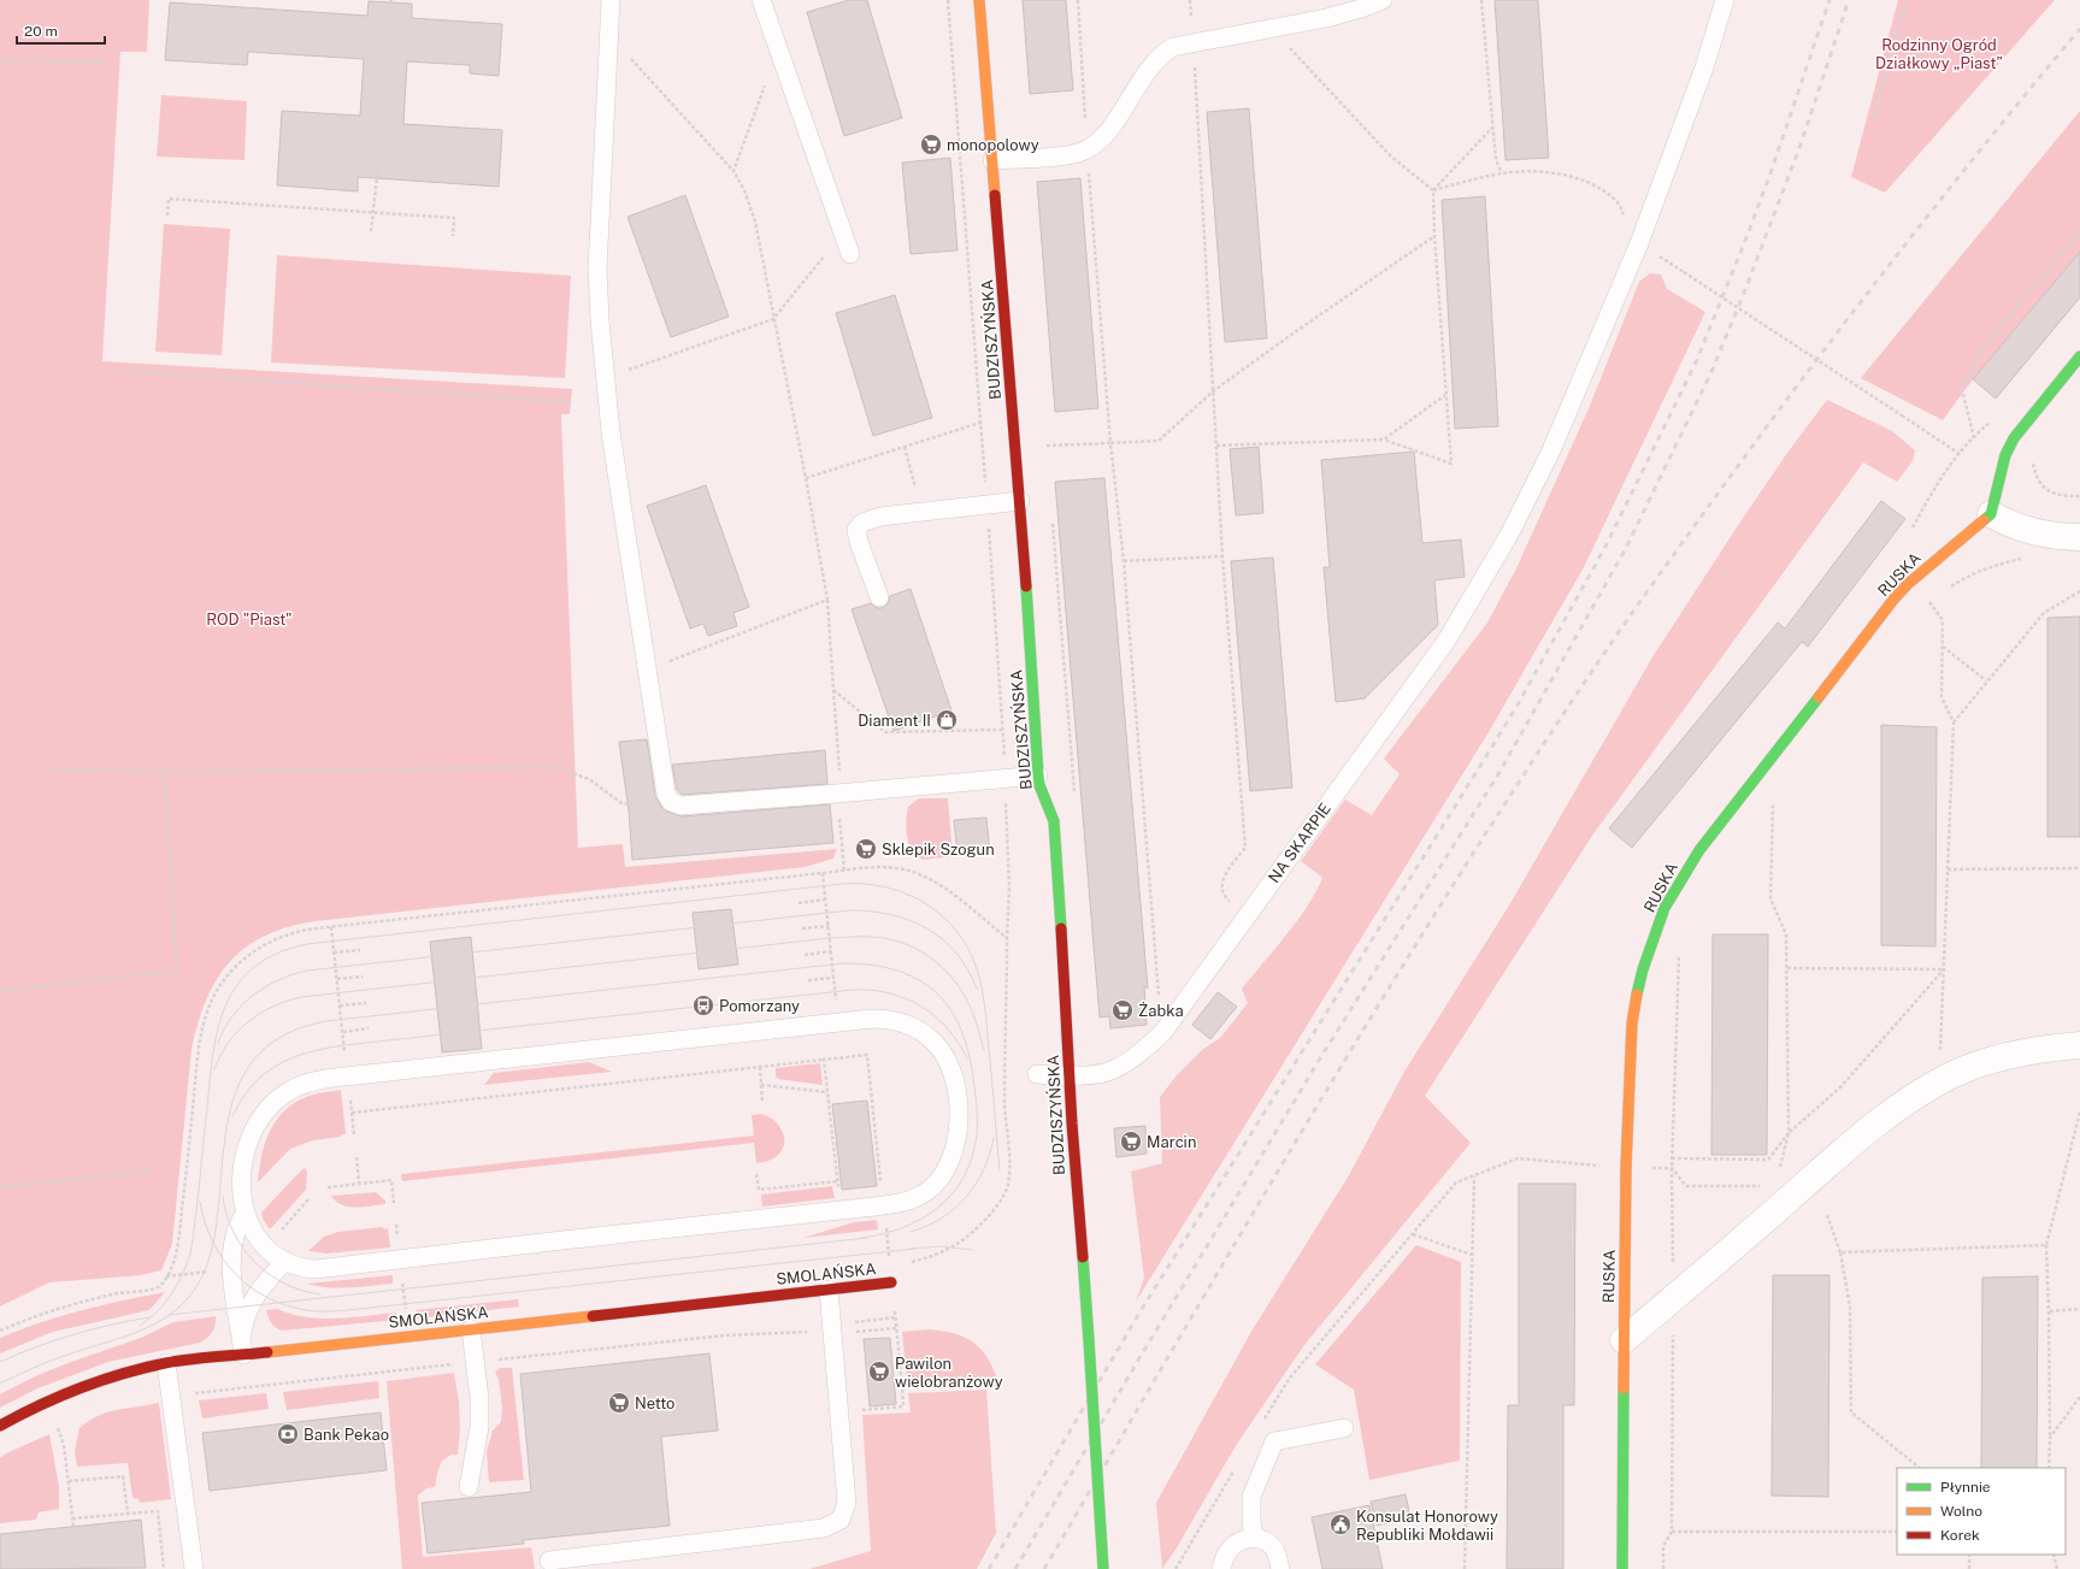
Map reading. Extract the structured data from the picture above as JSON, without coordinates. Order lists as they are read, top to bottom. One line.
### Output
{"streets":{"street":["BUDZISZYŃSKA","RUSKA","SMOLAŃSKA"],"lane":["NA SKARPIE"]},"crossings":[["BUDZISZYŃSKA","NA SKARPIE"]],"parks":["Rodzinny Ogród Działkowy „Piast”","ROD \"Piast\""],"places":{"supermarket":["monopolowy","Sklepik Szogun","Żabka","Marcin","Pawilon wielobranżowy","Netto"],"shop":["Diament II"],"bus stop":["Pomorzany"],"bank":["Bank Pekao"],"public building":["Konsulat Honorowy Republiki Mołdawii"]},"legend":["Płynnie","Wolno","Korek"],"scale_bar":"20 m"}
